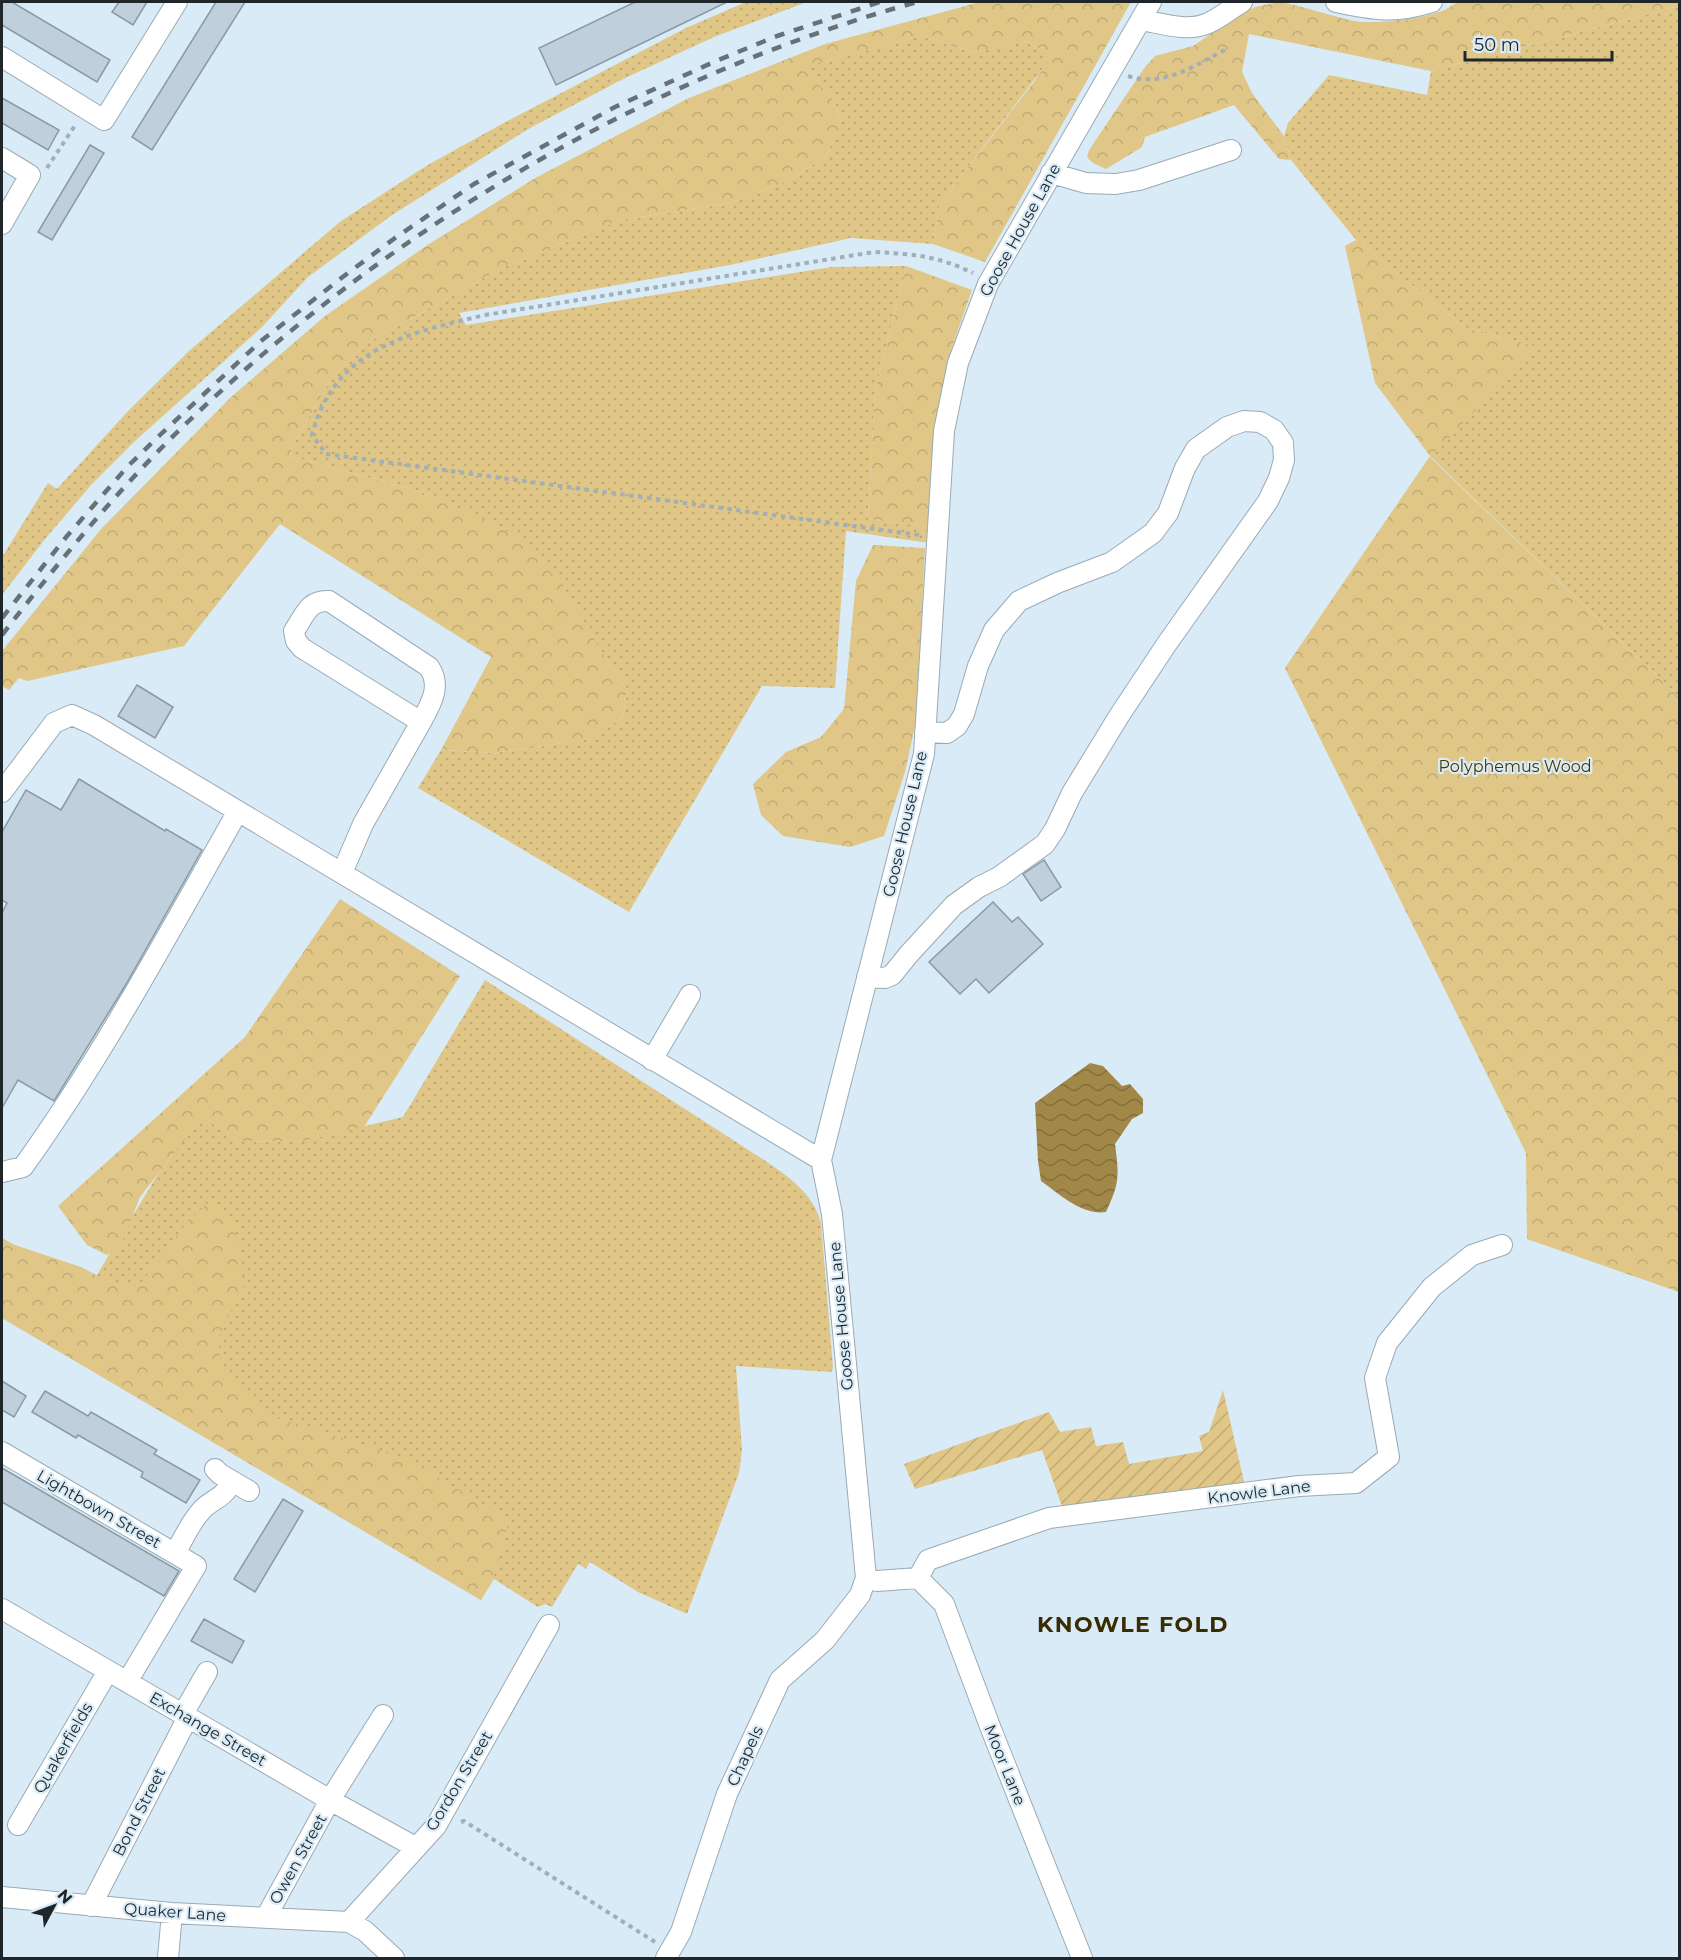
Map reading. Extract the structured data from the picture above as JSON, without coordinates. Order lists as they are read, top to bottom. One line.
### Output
{"streets":{"street":["Goose House Lane","Knowle Lane","Lightbown Street","Exchange Street","Quakerfields","Chapels","Moor Lane","Gordon Street","Bond Street","Owen Street","Quaker Lane"]},"crossings":[["Goose House Lane","Chapels"],["Knowle Lane","Moor Lane"],["Lightbown Street","Exchange Street"],["Exchange Street","Quakerfields"],["Exchange Street","Gordon Street"],["Exchange Street","Bond Street"],["Exchange Street","Owen Street"],["Gordon Street","Quaker Lane"],["Bond Street","Quaker Lane"],["Owen Street","Quaker Lane"]],"districts":["KNOWLE FOLD"],"parks":["Polyphemus Wood"],"scale_bar":"50 m","north":"top right"}
